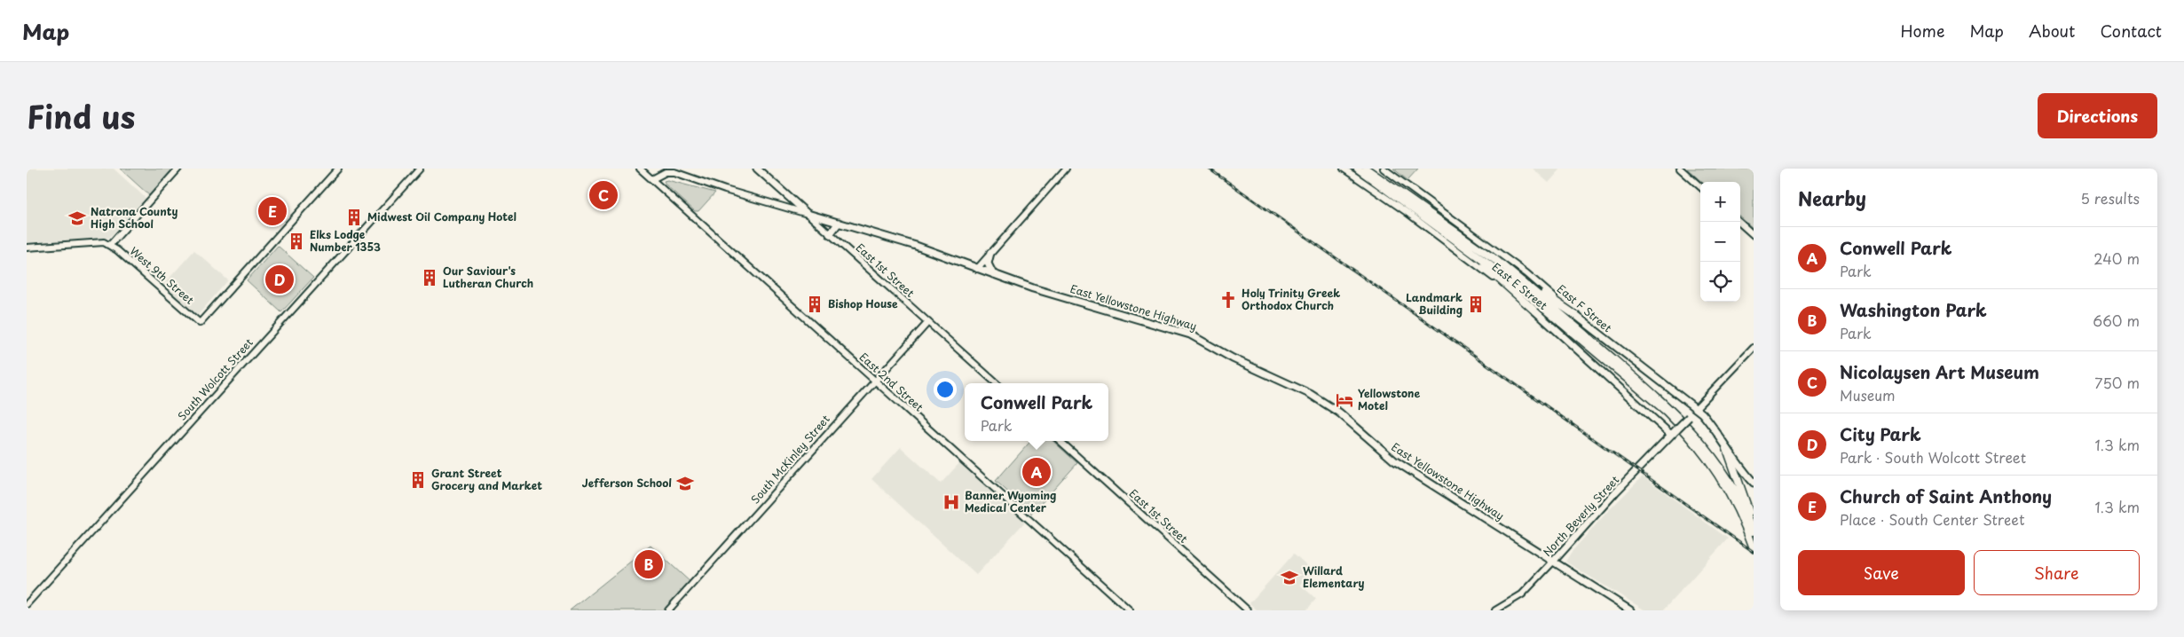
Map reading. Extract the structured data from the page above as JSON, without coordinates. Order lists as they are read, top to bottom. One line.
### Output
{"streets":{"main road":["East 1st Street","West 9th Street","East E Street","East Yellowstone Highway","East F Street","South Wolcott Street","East 2nd Street","South McKinley Street","North Beverly Street"]},"crossings":[["East 1st Street","East Yellowstone Highway"],["East 1st Street","South McKinley Street"],["East E Street","North Beverly Street"],["East Yellowstone Highway","East 2nd Street"],["East Yellowstone Highway","North Beverly Street"],["East F Street","North Beverly Street"],["East 2nd Street","South McKinley Street"]],"places":{"building":["Midwest Oil Company Hotel","Elks Lodge Number 1353","Our Saviour's Lutheran Church","Bishop House","Landmark Building","Grant Street Grocery and Market"],"school or university":["Natrona County High School","Jefferson School","Willard Elementary"],"church":["Holy Trinity Greek Orthodox Church"],"hotel":["Yellowstone Motel"],"hospital":["Banner Wyoming Medical Center"]},"page":{"header":"Map","nav":["Home","Map","About","Contact"],"title":"Find us","buttons":["Directions",["Save","Share"]],"heading":["Nearby","5 results"],"pins":["C","E","D","A","B"],"map_buttons":["+","−"],"list":[{"mark":"A","name":"Conwell Park","note":"Park","value":"240 m"},{"mark":"B","name":"Washington Park","note":"Park","value":"660 m"},{"mark":"C","name":"Nicolaysen Art Museum","note":"Museum","value":"750 m"},{"mark":"D","name":"City Park","note":"Park · South Wolcott Street","value":"1.3 km"},{"mark":"E","name":"Church of Saint Anthony","note":"Place · South Center Street","value":"1.3 km"}],"popup":["Conwell Park","Park"]}}
